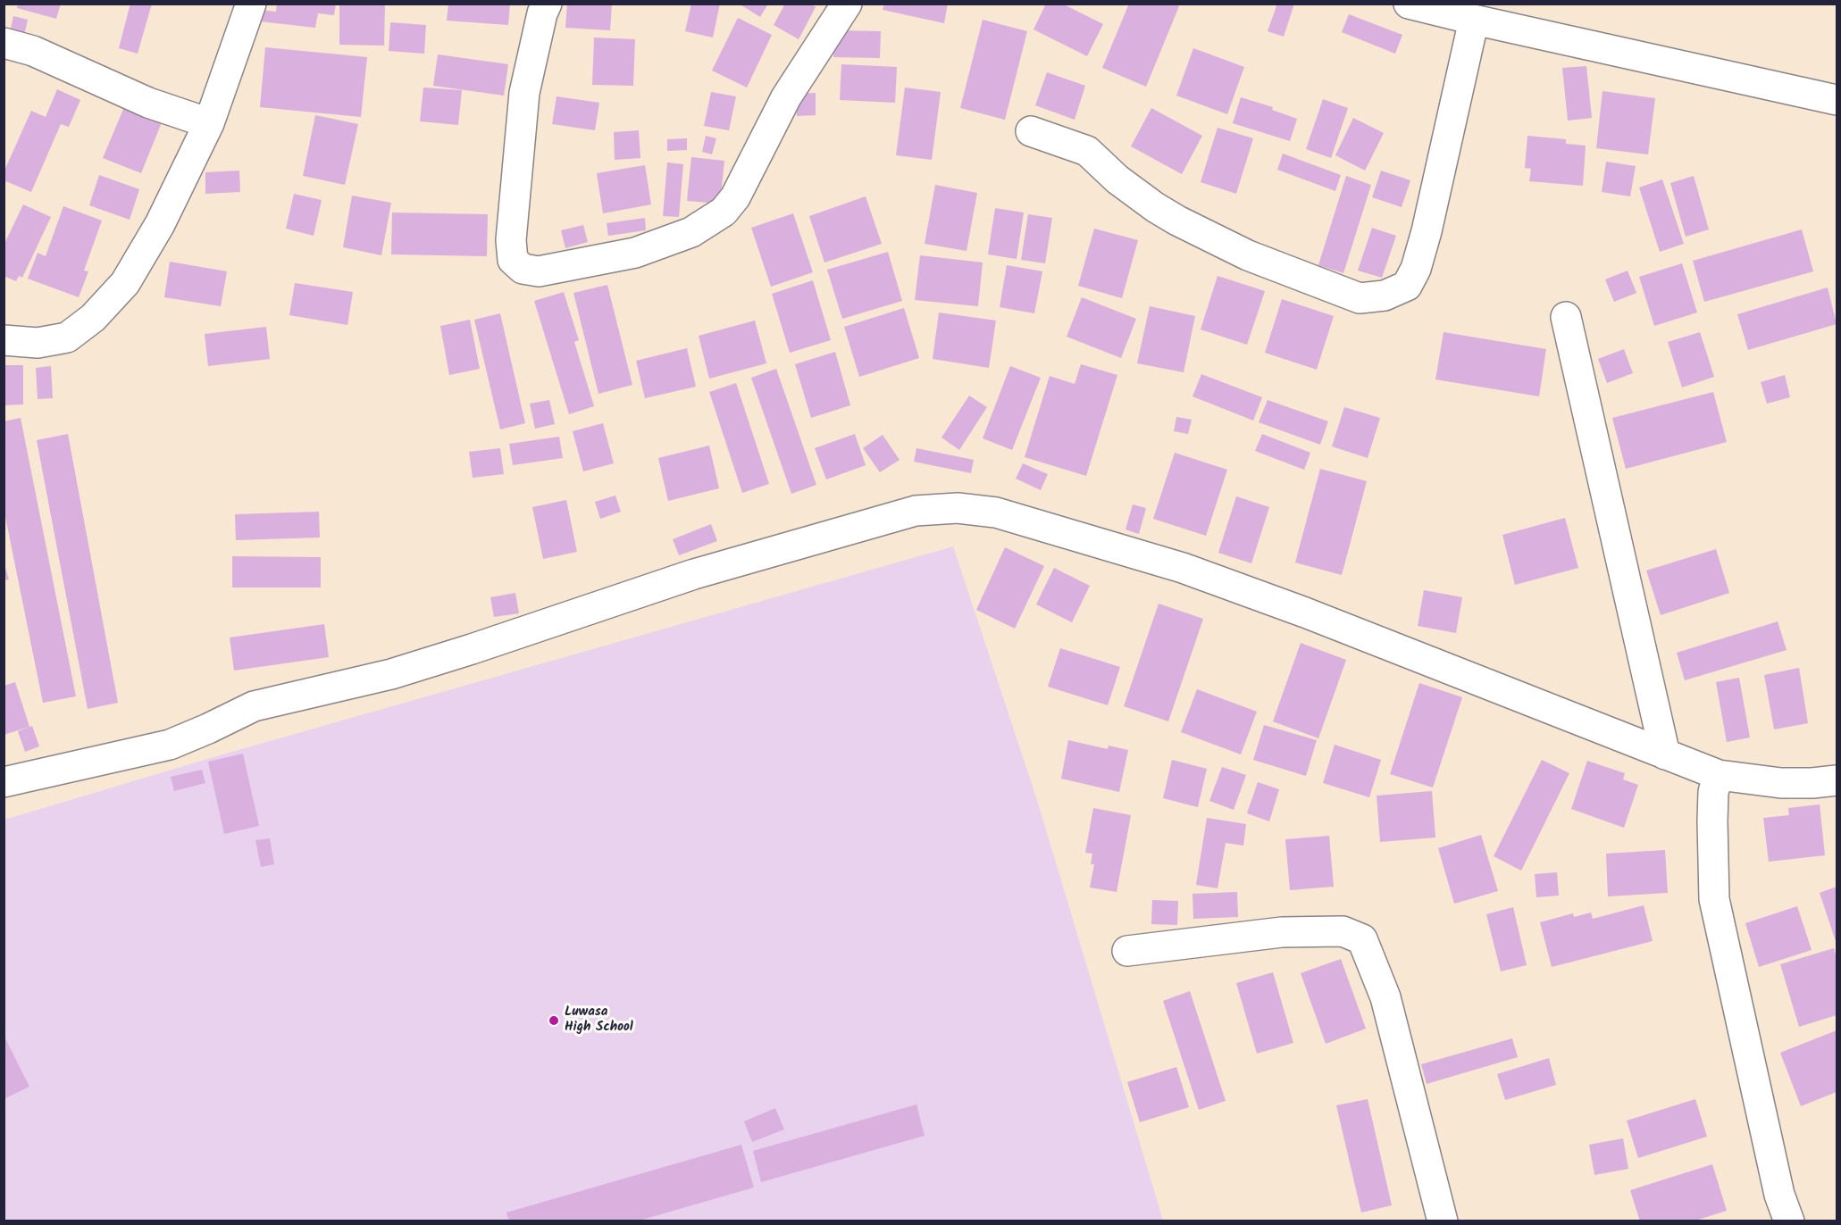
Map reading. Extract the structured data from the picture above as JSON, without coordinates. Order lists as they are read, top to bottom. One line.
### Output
{"places":["Luwasa High School"]}
